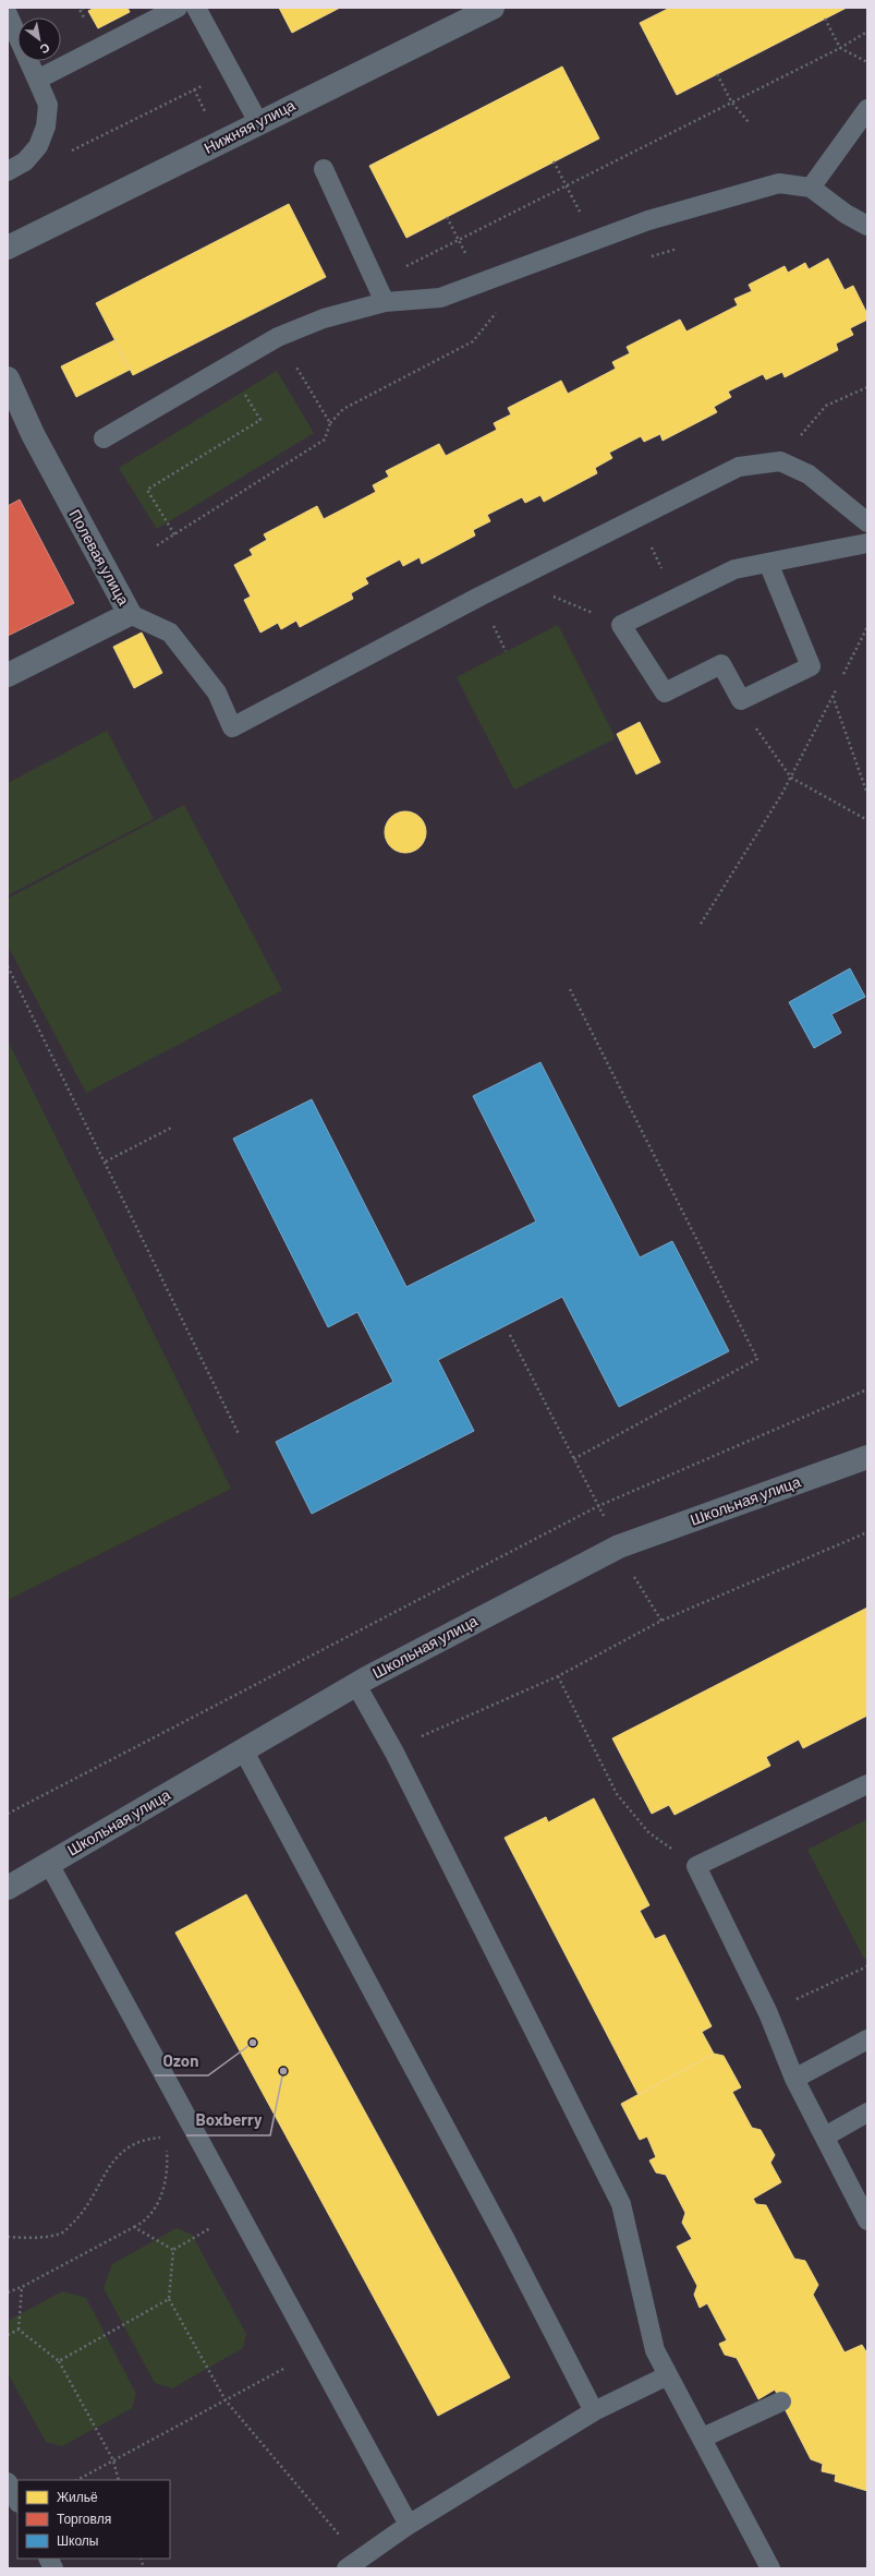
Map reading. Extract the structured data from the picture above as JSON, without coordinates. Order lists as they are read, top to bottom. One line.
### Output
{"streets":{"street":["Нижняя улица","Полевая улица","Школьная улица"]},"places":["Ozon","Boxberry"],"legend":["Жильё","Торговля","Школы"],"north":"bottom right"}
